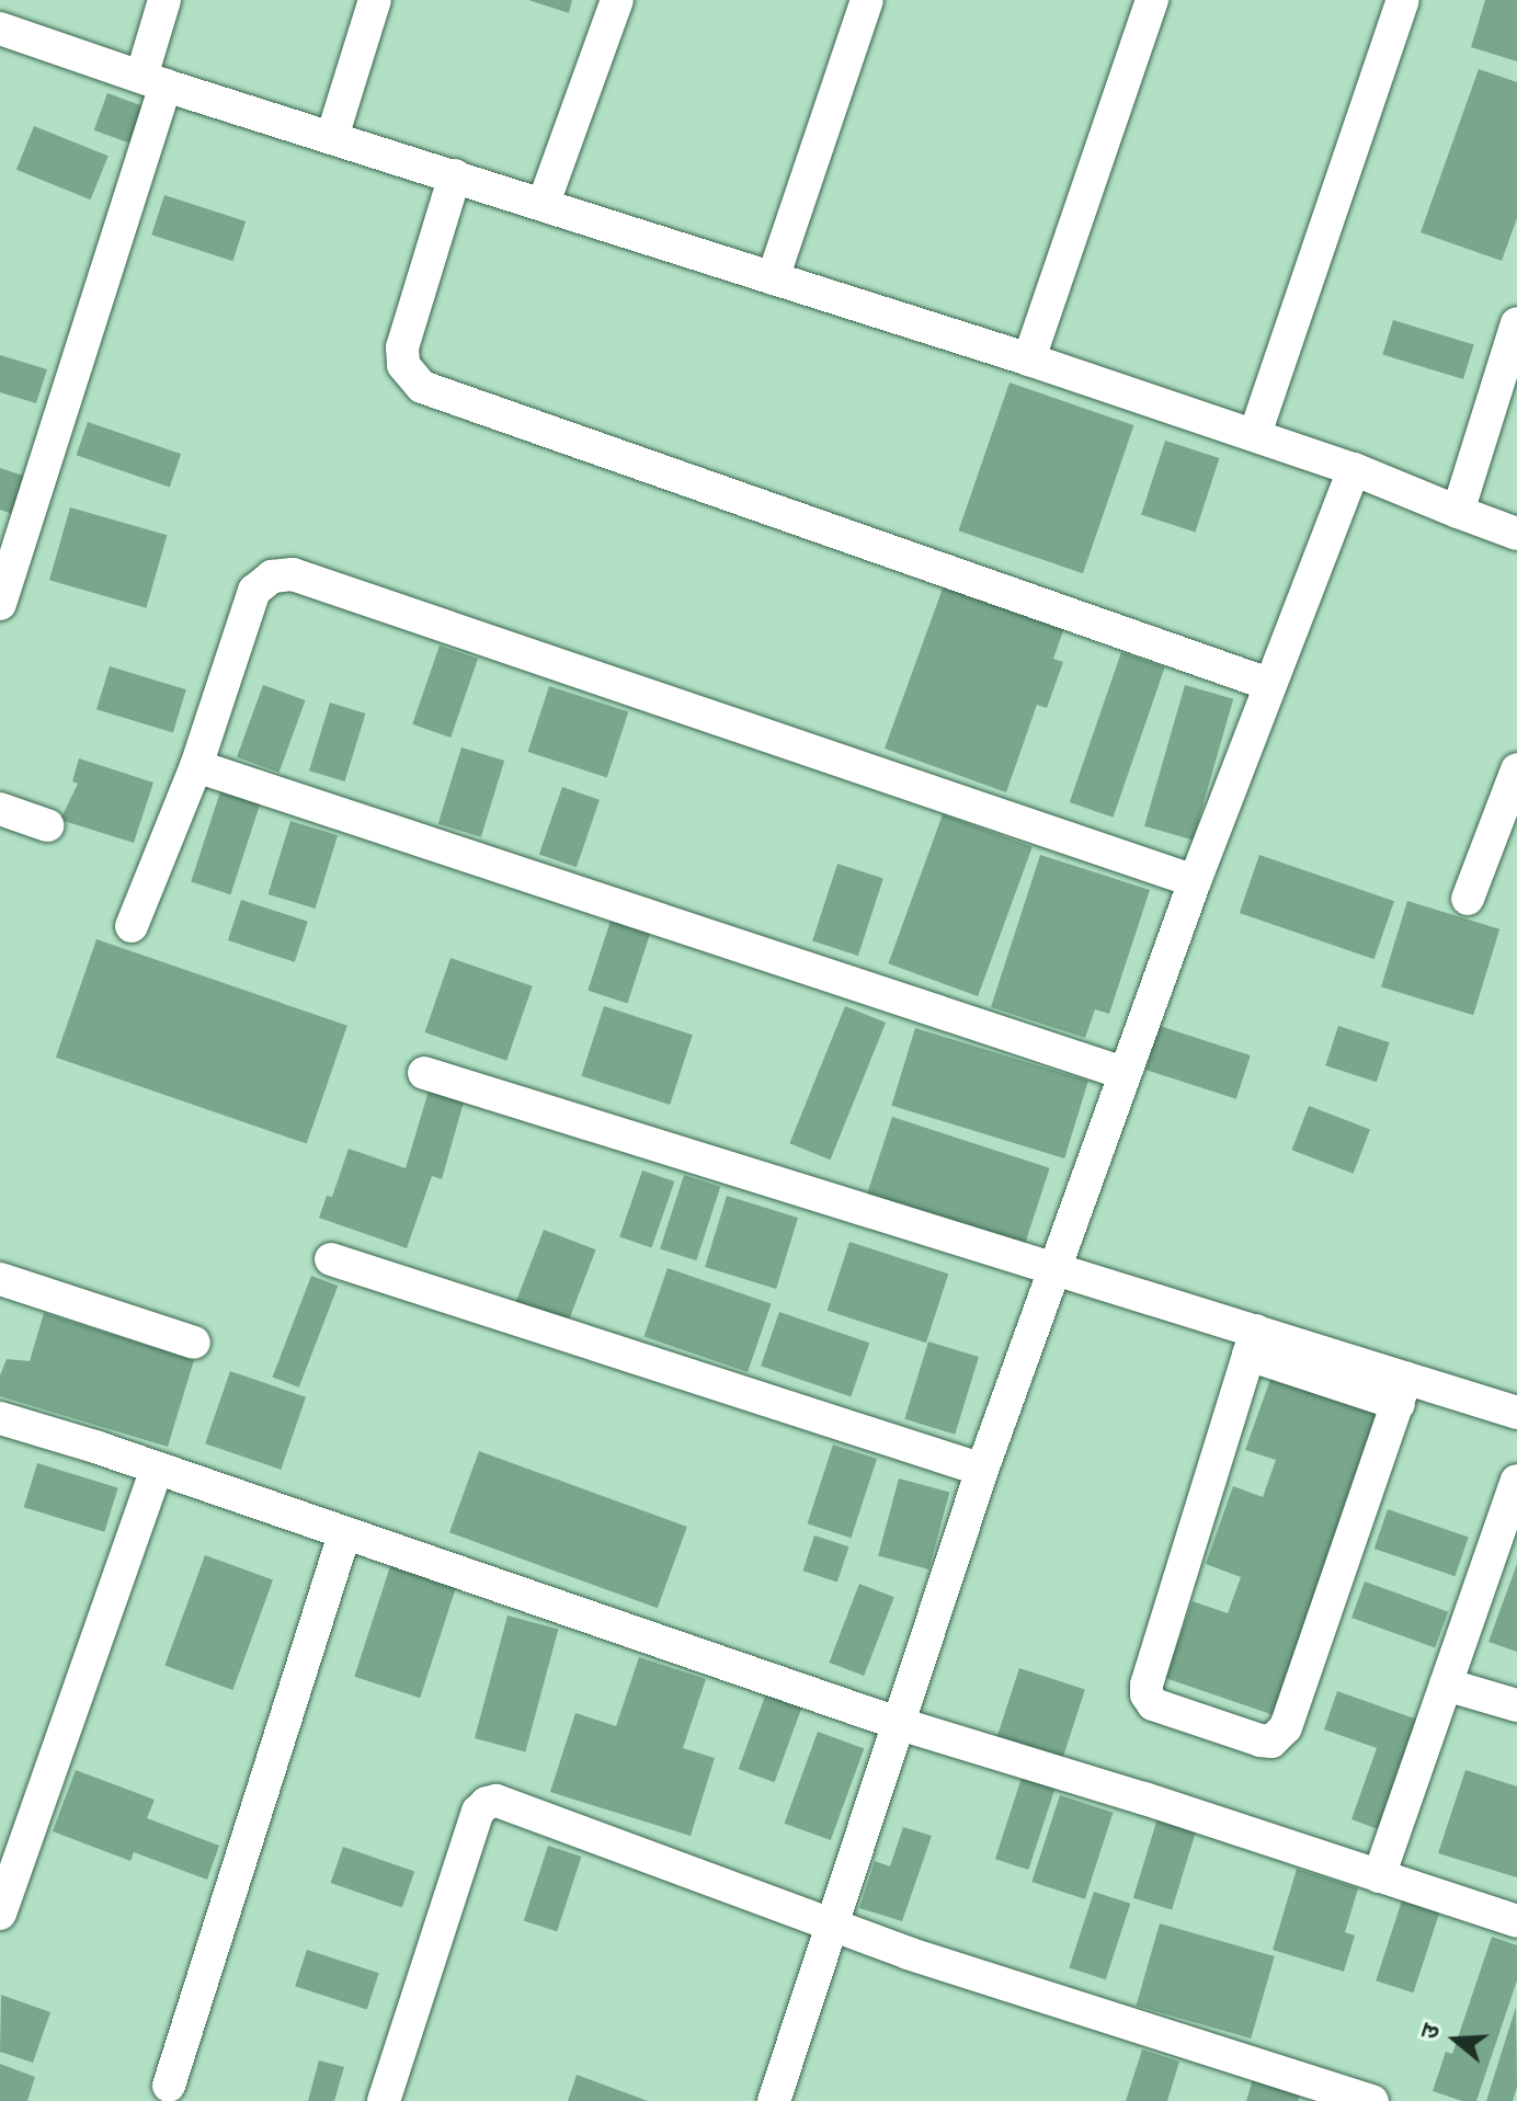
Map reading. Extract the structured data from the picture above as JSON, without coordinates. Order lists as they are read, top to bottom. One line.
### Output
{"north":"left"}
